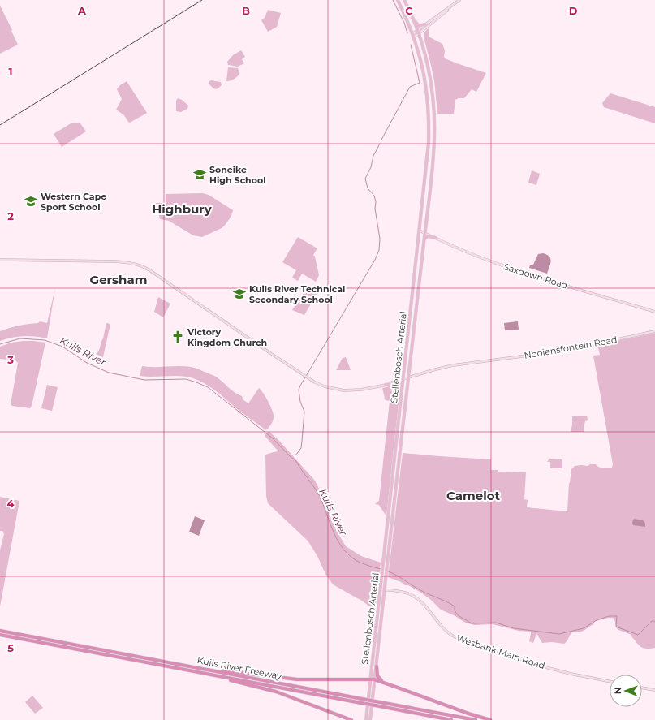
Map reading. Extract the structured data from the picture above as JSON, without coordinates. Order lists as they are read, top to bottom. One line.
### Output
{"streets":{"highway":["Kuils River Freeway"],"main road":["Stellenbosch Arterial"],"street":["Saxdown Road","Nooiensfontein Road","Wesbank Main Road"]},"crossings":[["Saxdown Road","Stellenbosch Arterial"],["Nooiensfontein Road","Stellenbosch Arterial"],["Stellenbosch Arterial","Wesbank Main Road"]],"districts":["Highbury","Gersham","Camelot"],"water":["Kuils River"],"places":{"school or university":["Soneike High School","Western Cape Sport School","Kuils River Technical Secondary School"],"church":["Victory Kingdom Church"]},"north":"left","grid":{"columns":["A","B","C","D"],"rows":["1","2","3","4","5"]}}
